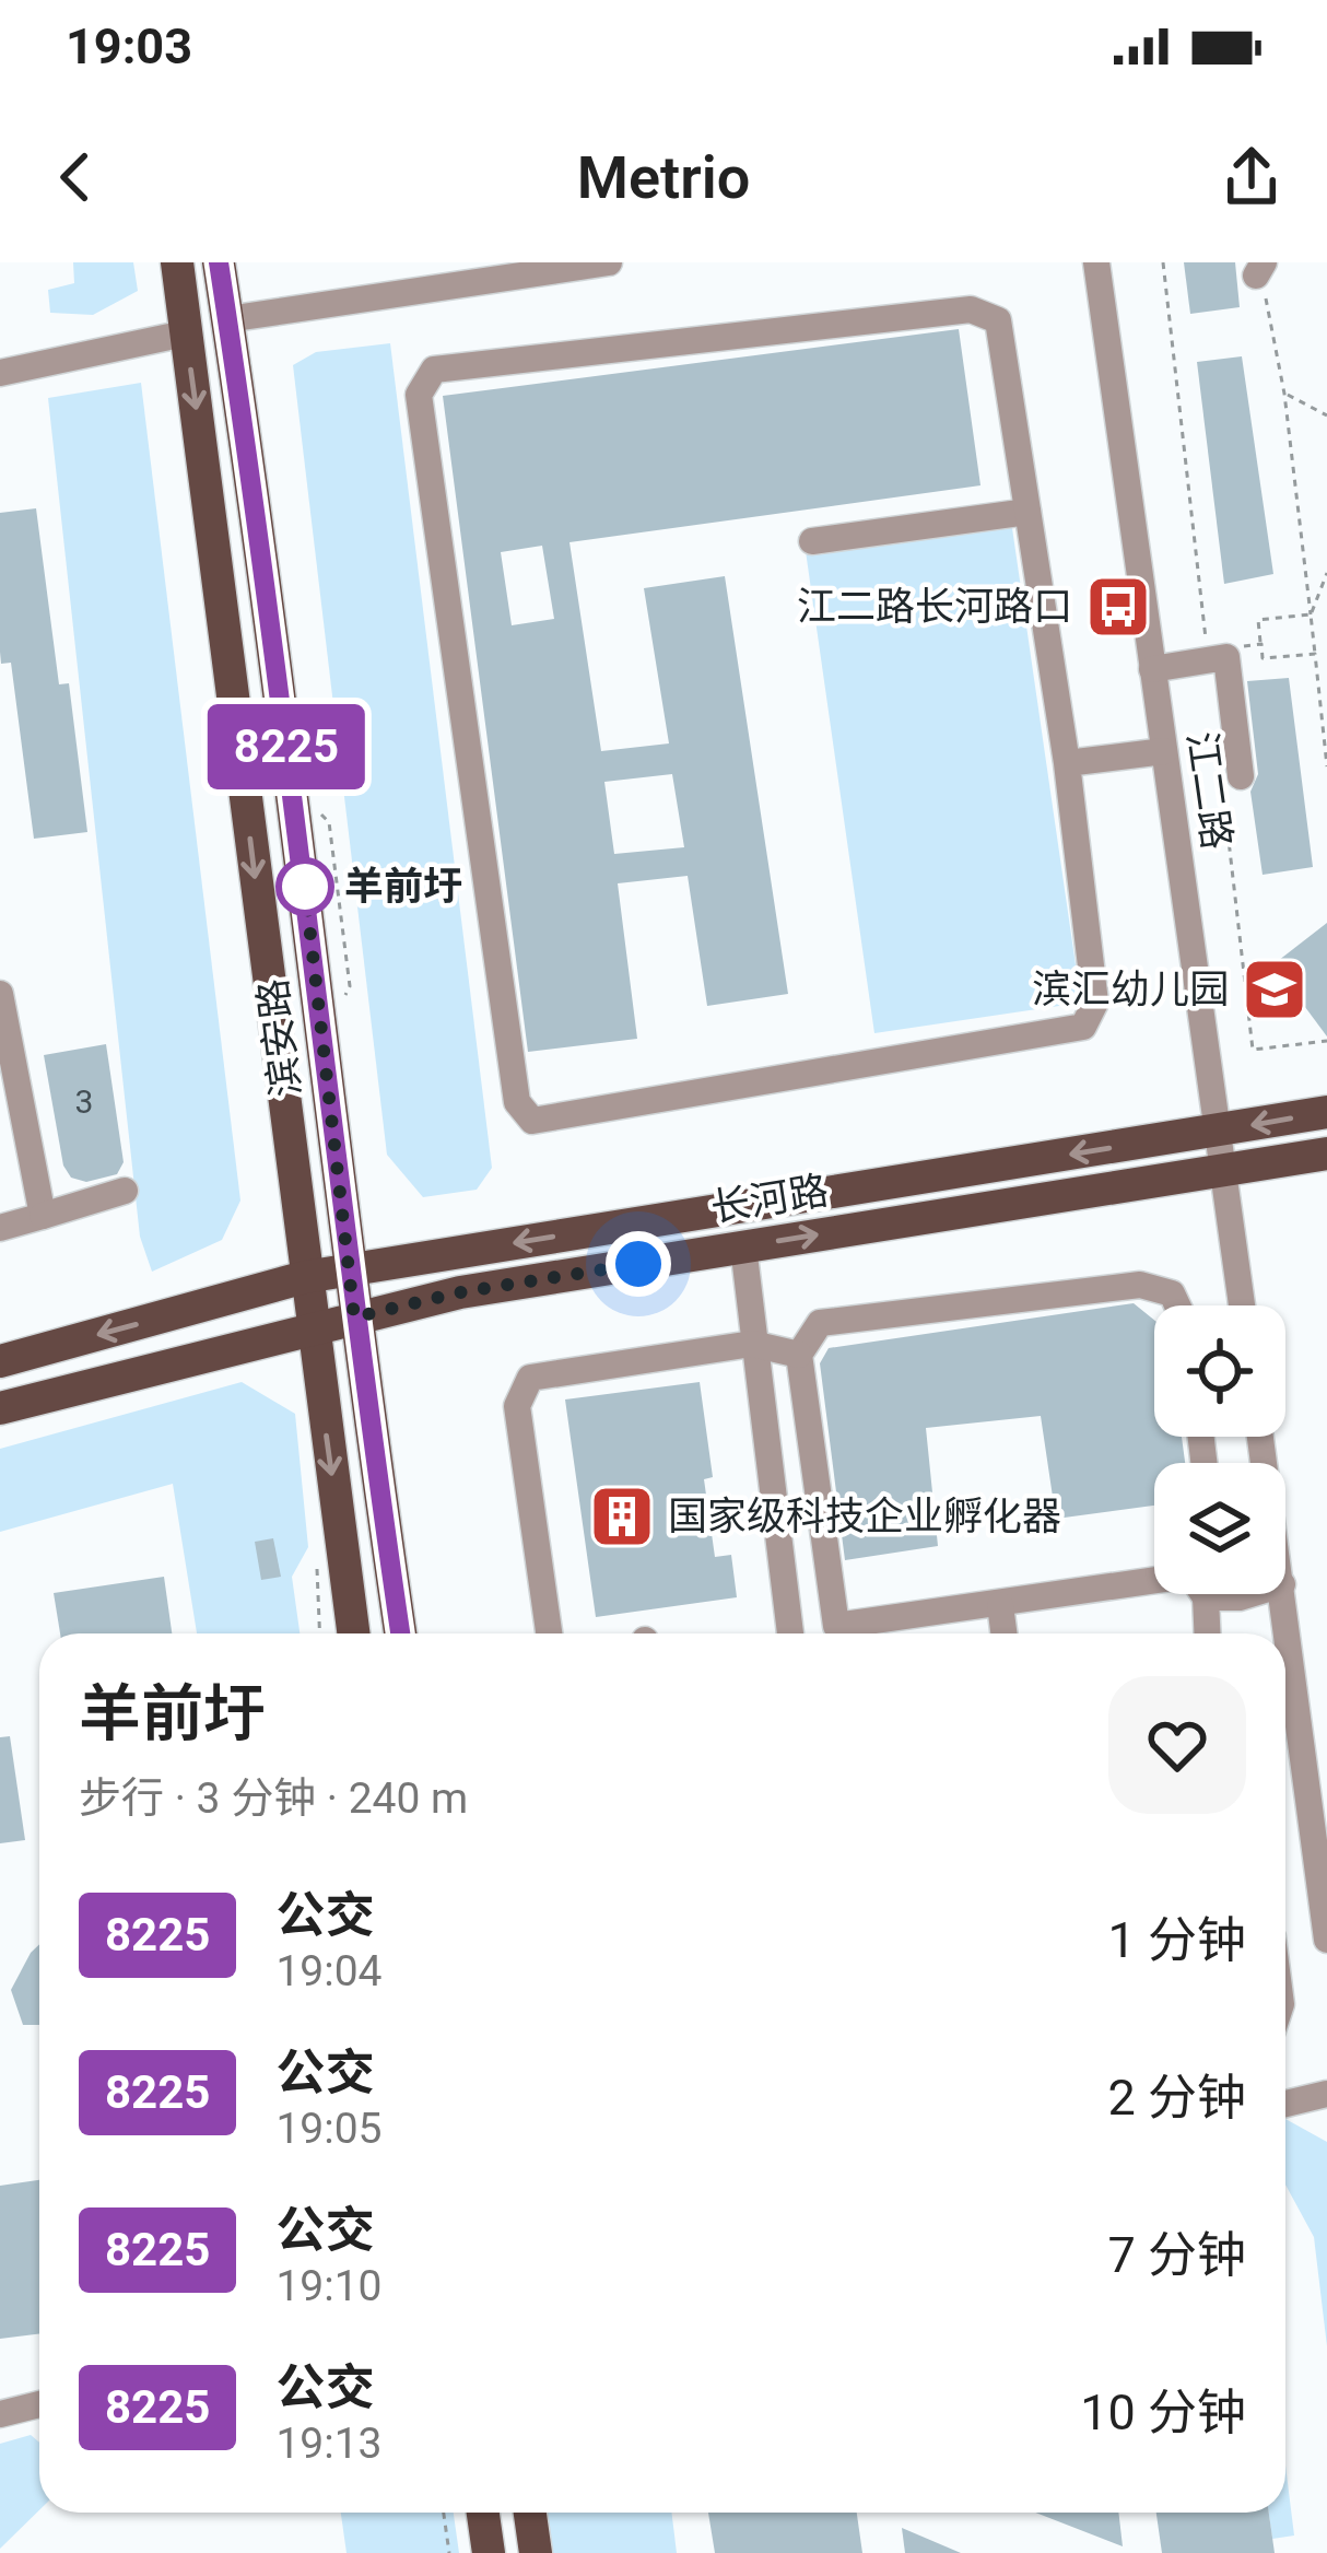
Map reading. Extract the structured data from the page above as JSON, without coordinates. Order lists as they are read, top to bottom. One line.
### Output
{"streets":{"main road":["滨安路","长河路"],"street":["江二路"]},"crossings":[["江二路","长河路"],["滨安路","长河路"]],"places":{"bus stop":["江二路长河路口"],"other":["羊前圩"],"school or university":["滨汇幼儿园"],"building":["国家级科技企业孵化器"]},"lines":["bus line 8225"],"house_numbers":["3"],"page":{"status":"19:03","header":"Metrio","on_map":"8225","heading":["羊前圩","步行 · 3 分钟 · 240 m"],"list":[{"mark":"8225","name":"公交","note":"19:04","value":"1 分钟"},{"mark":"8225","name":"公交","note":"19:05","value":"2 分钟"},{"mark":"8225","name":"公交","note":"19:10","value":"7 分钟"},{"mark":"8225","name":"公交","note":"19:13","value":"10 分钟"}]}}
